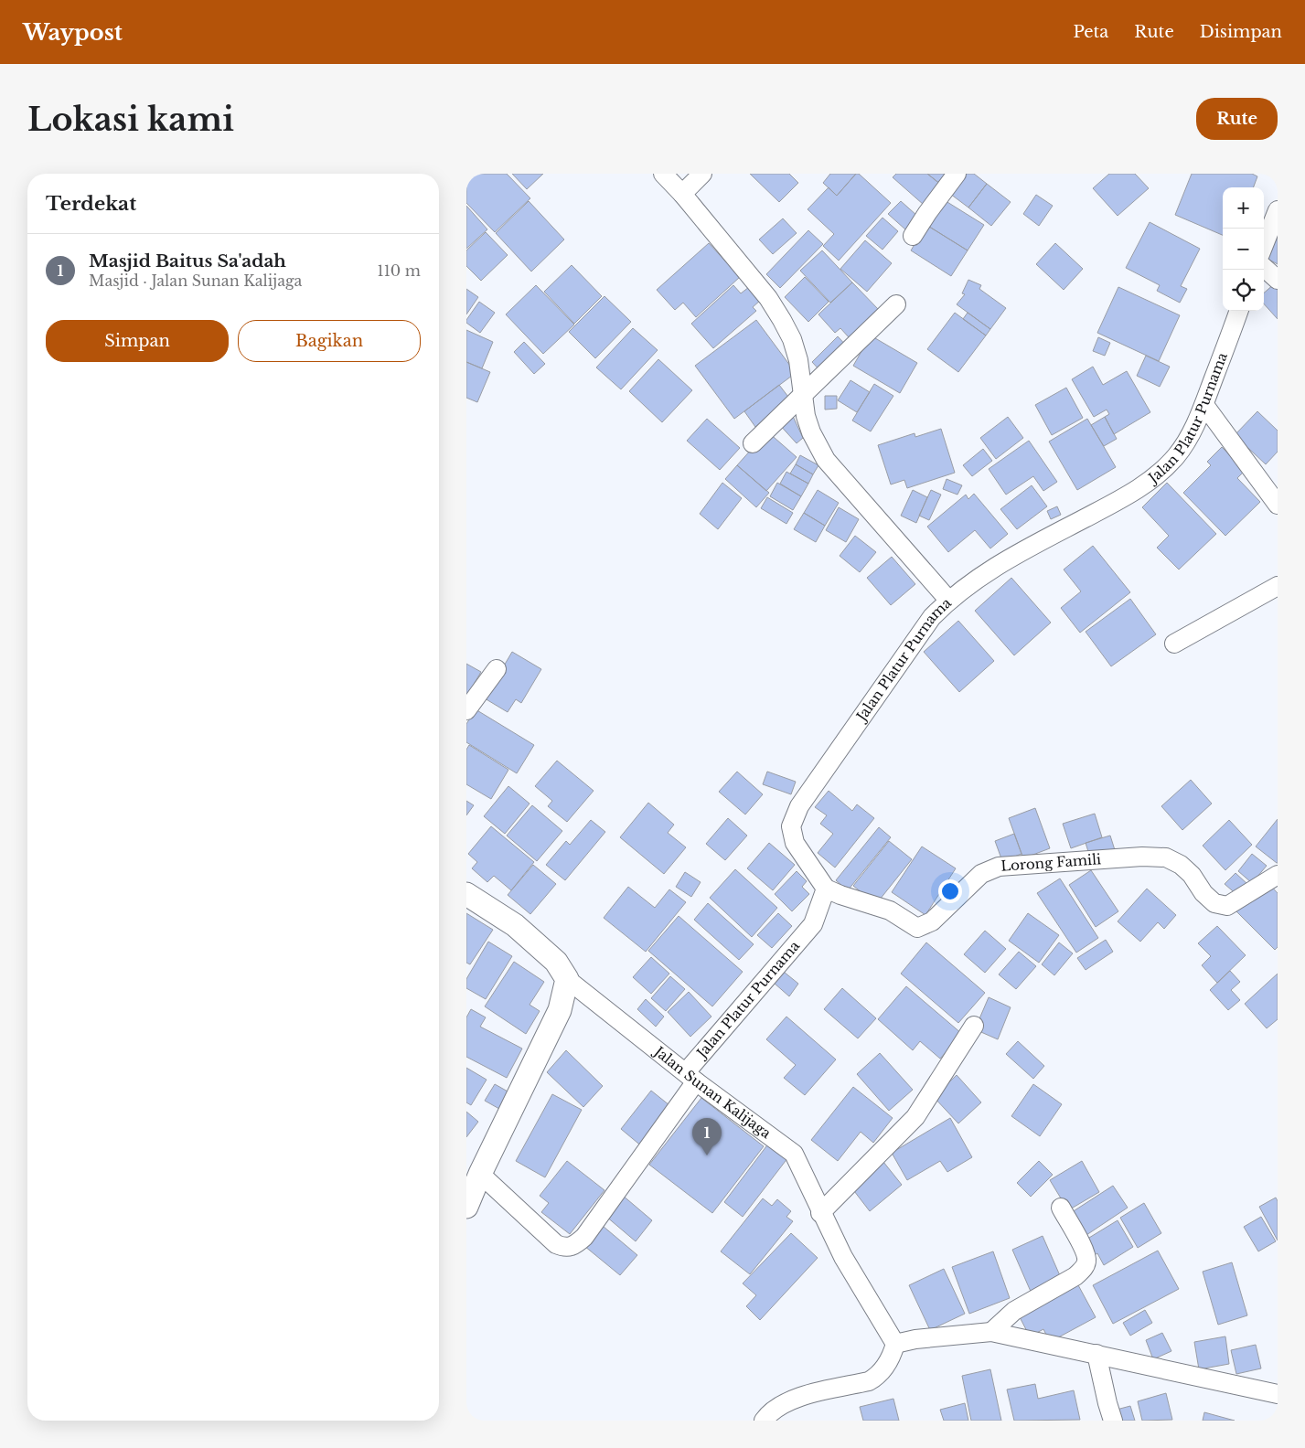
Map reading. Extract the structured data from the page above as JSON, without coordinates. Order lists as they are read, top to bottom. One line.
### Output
{"streets":{"street":["Jalan Platur Purnama","Lorong Famili","Jalan Sunan Kalijaga"]},"crossings":[["Jalan Platur Purnama","Lorong Famili"],["Jalan Platur Purnama","Jalan Sunan Kalijaga"]],"page":{"header":"Waypost","nav":["Peta","Rute","Disimpan"],"buttons":["Rute",["Simpan","Bagikan"]],"title":"Lokasi kami","heading":"Terdekat","map_buttons":["+","−"],"list":[{"mark":"1","name":"Masjid Baitus Sa'adah","note":"Masjid · Jalan Sunan Kalijaga","value":"110 m"}],"pins":"1"}}
